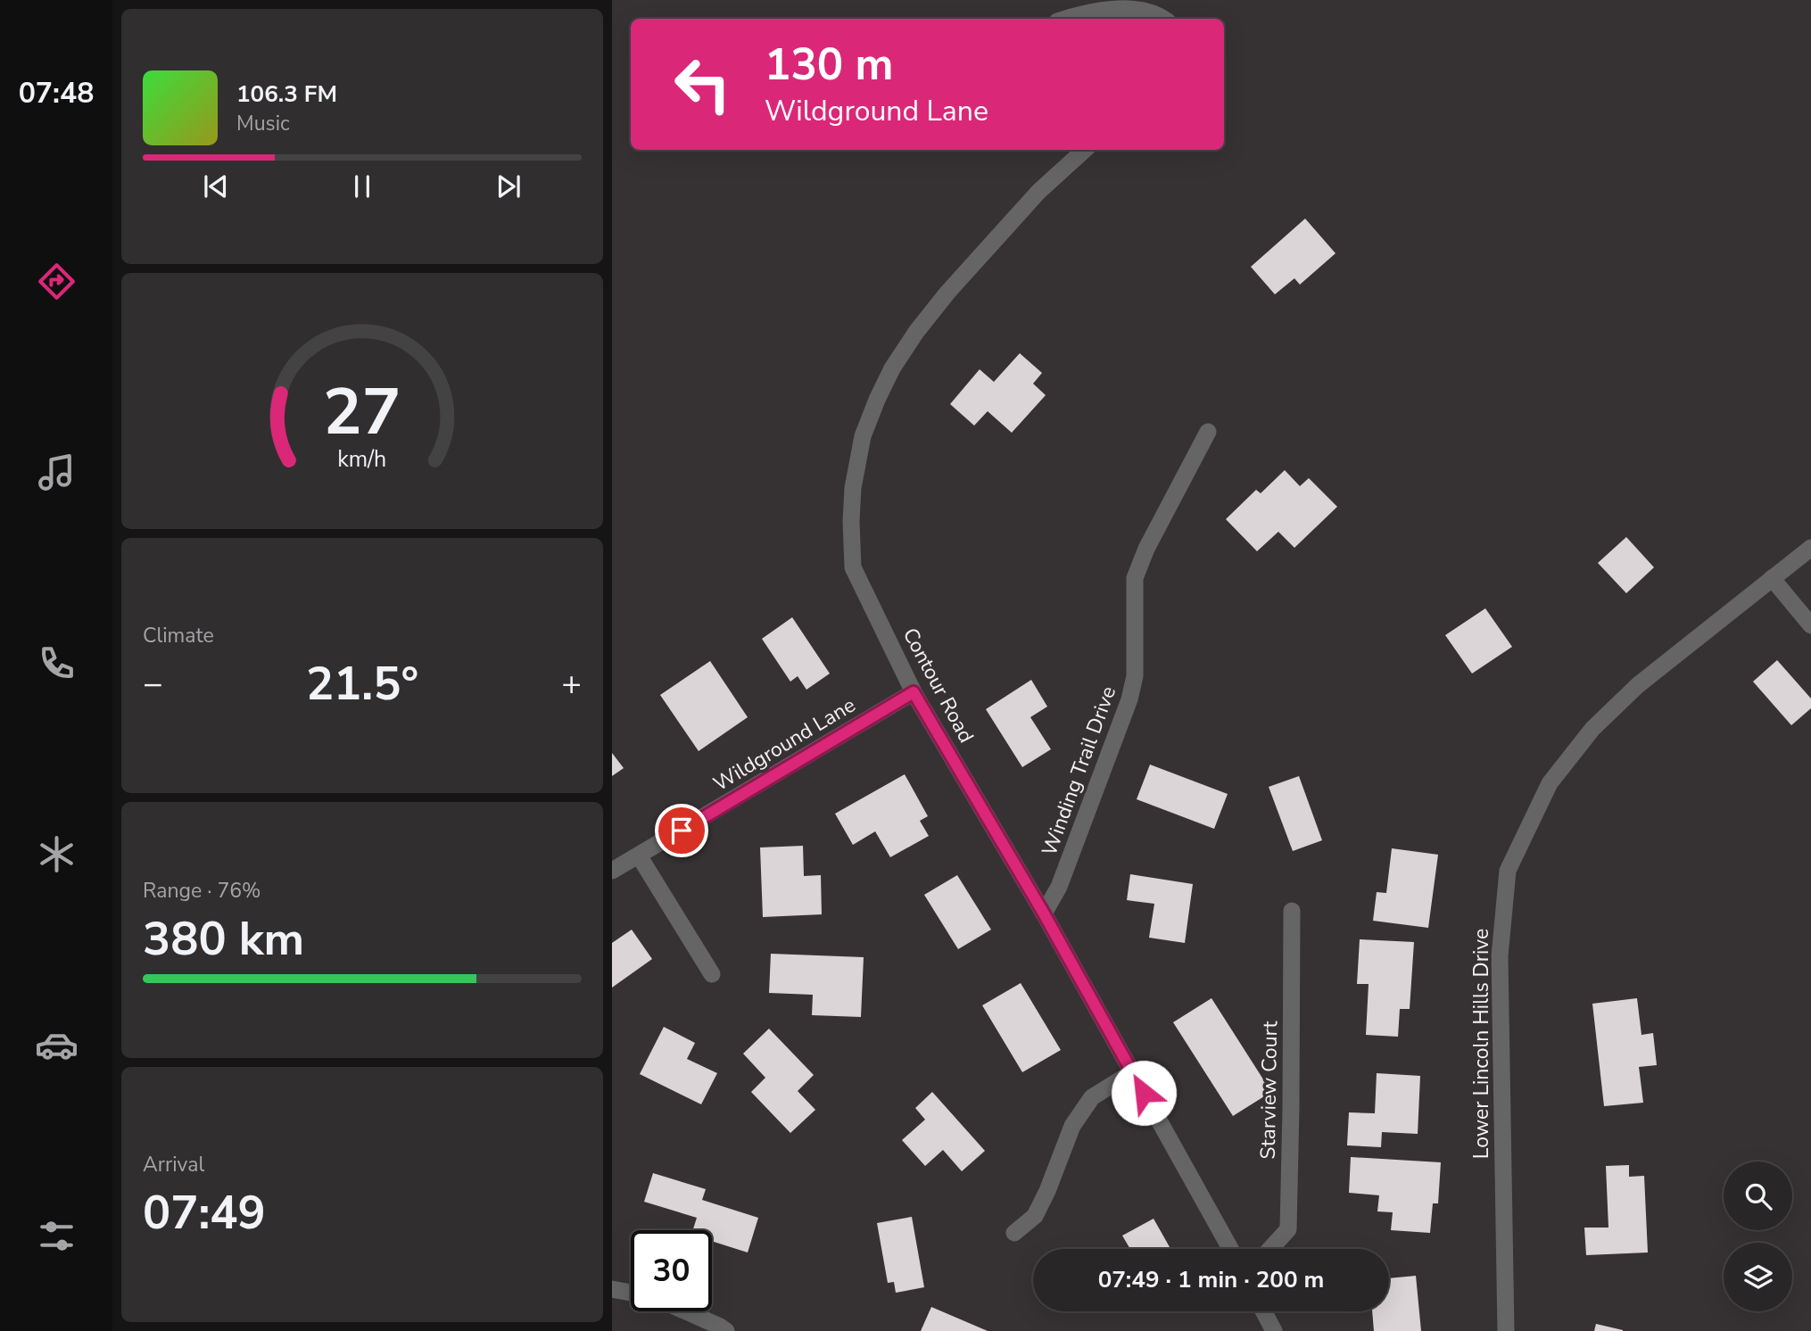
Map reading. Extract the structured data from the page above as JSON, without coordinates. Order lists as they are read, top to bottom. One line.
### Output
{"streets":{"street":["Contour Road","Wildground Lane","Winding Trail Drive","Lower Lincoln Hills Drive","Starview Court"]},"crossings":[["Contour Road","Wildground Lane"],["Contour Road","Winding Trail Drive"]],"page":{"tabs":"07:48","turn":["130 m","Wildground Lane"],"song":["106.3 FM","Music"],"tile":["Climate",["Range · 76%","380 km"],["Arrival","07:49"]],"heat":["−","21.5°","+"],"limit":"30","trip":"07:49 · 1 min · 200 m","gauge":["27","km/h"]}}
